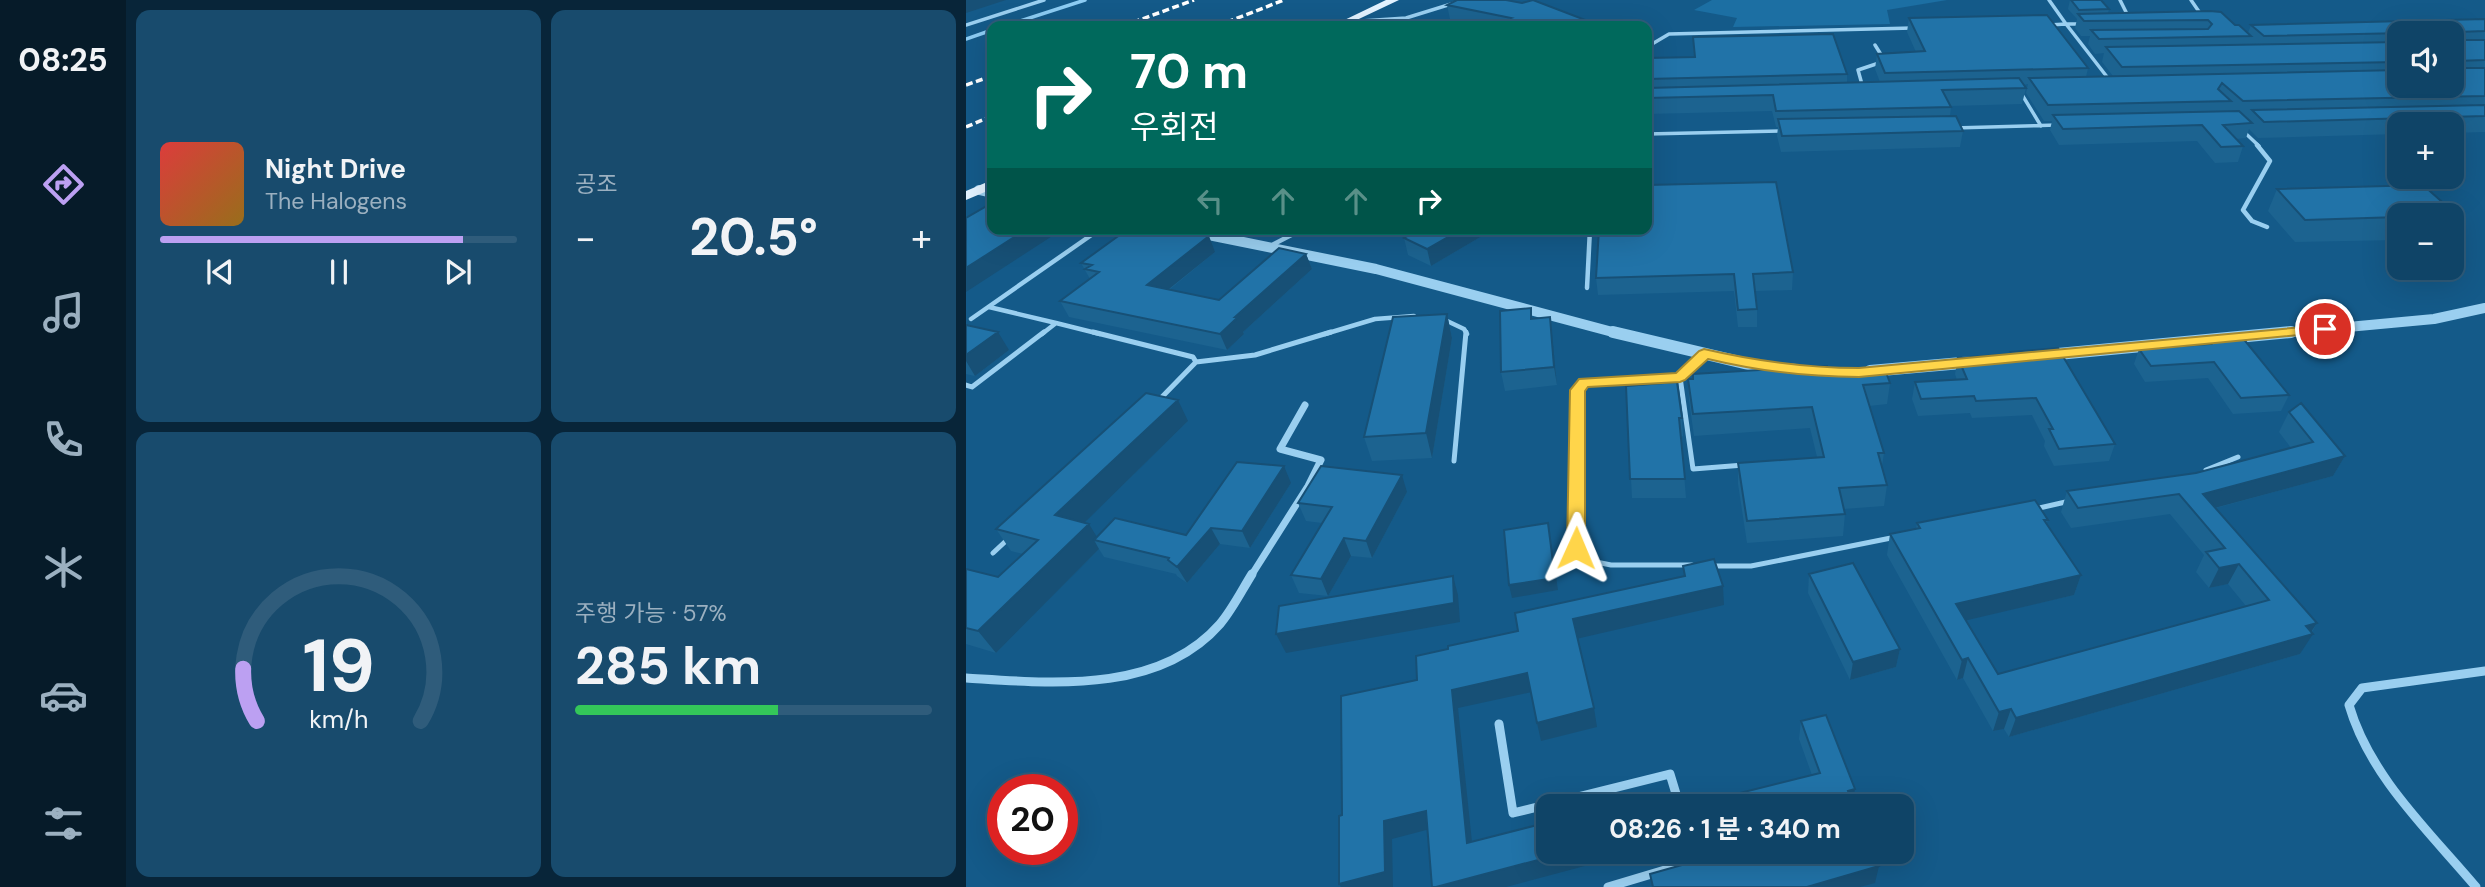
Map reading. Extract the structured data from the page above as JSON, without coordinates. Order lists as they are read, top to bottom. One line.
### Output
{"page":{"tabs":"08:25","tile":["공조",["주행 가능 · 57%","285 km"]],"map_buttons":["+","−"],"turn":["70 m","우회전"],"song":["Night Drive","The Halogens"],"heat":["−","20.5°","+"],"limit":"20","trip":"08:26 · 1 분 · 340 m","gauge":["19","km/h"]}}
